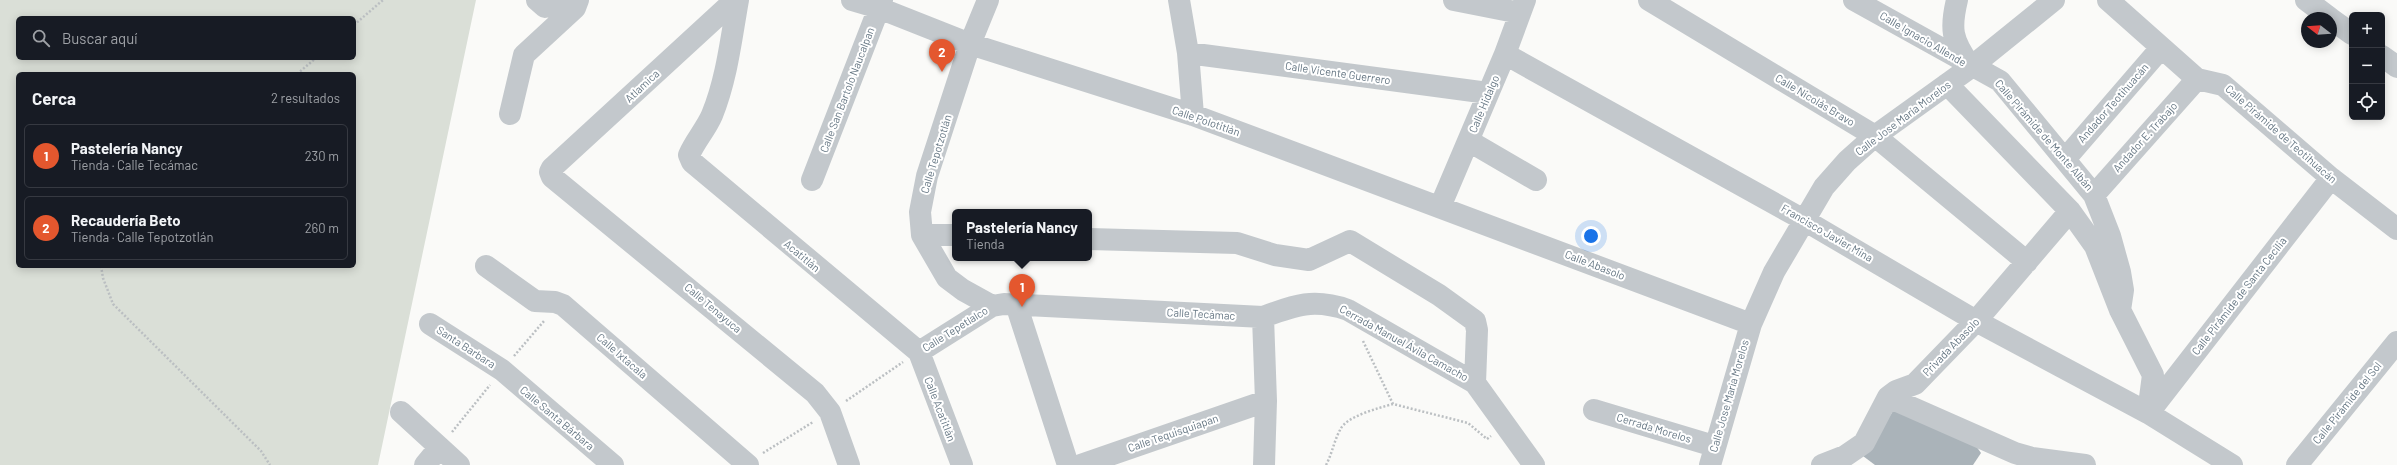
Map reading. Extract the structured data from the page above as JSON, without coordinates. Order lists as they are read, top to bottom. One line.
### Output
{"streets":{"street":["Calle Ignacio Allende","Calle Vicente Guerrero","Atlamica","Calle San Bartolo Naucalpan","Calle Nicolás Bravo","Andador Teotihuacán","Calle Hidalgo","Calle Jose María Morelos","Calle Polotitlán","Calle Pirámide de Teotihuacán","Calle Pirámide de Monte Albán","Andador E. Trabajo","Calle Tepotzotlán","Francisco Javier Mina","Acatitlán","Calle Abasolo","Calle Pirámide de Santa Cecilia","Calle Tenayuca","Calle Tecámac","Calle Tepetlalco","Cerrada Manuel Ávila Camacho","Santa Barbara","Privada Abasolo","Calle Ixtacala","Calle Pirámide del Sol","Calle Acatitlán","Calle Santa Bárbara","Cerrada Morelos","Calle Tequisquiapan"]},"crossings":[["Calle Ignacio Allende","Calle Jose María Morelos"],["Calle Ignacio Allende","Calle Pirámide de Monte Albán"],["Calle Vicente Guerrero","Calle Hidalgo"],["Atlamica","Acatitlán"],["Atlamica","Calle Tenayuca"],["Calle San Bartolo Naucalpan","Calle Polotitlán"],["Calle Nicolás Bravo","Calle Jose María Morelos"],["Calle Nicolás Bravo","Privada Abasolo"],["Andador Teotihuacán","Calle Pirámide de Teotihuacán"],["Andador Teotihuacán","Calle Pirámide de Monte Albán"],["Calle Hidalgo","Calle Polotitlán"],["Calle Hidalgo","Francisco Javier Mina"],["Calle Hidalgo","Calle Abasolo"],["Calle Jose María Morelos","Calle Pirámide de Monte Albán"],["Calle Jose María Morelos","Francisco Javier Mina"],["Calle Jose María Morelos","Calle Abasolo"],["Calle Jose María Morelos","Cerrada Morelos"],["Calle Polotitlán","Calle Tepotzotlán"],["Calle Polotitlán","Calle Abasolo"],["Calle Pirámide de Teotihuacán","Andador E. Trabajo"],["Calle Pirámide de Teotihuacán","Calle Pirámide de Santa Cecilia"],["Calle Pirámide de Monte Albán","Andador E. Trabajo"],["Calle Tepotzotlán","Calle Tecámac"],["Calle Tepotzotlán","Calle Tepetlalco"],["Francisco Javier Mina","Calle Pirámide de Santa Cecilia"],["Francisco Javier Mina","Privada Abasolo"],["Acatitlán","Calle Tepetlalco"],["Acatitlán","Calle Acatitlán"],["Calle Tecámac","Calle Tepetlalco"],["Calle Tecámac","Cerrada Manuel Ávila Camacho"],["Calle Tepetlalco","Calle Acatitlán"],["Santa Barbara","Calle Santa Bárbara"]],"north":"left","page":{"map_buttons":["+","−"],"search":"Buscar aquí","pins":["2","1"],"heading":["Cerca","2 resultados"],"list":[{"mark":"1","name":"Pastelería Nancy","note":"Tienda · Calle Tecámac","value":"230 m"},{"mark":"2","name":"Recaudería Beto","note":"Tienda · Calle Tepotzotlán","value":"260 m"}],"popup":["Pastelería Nancy","Tienda"]}}
